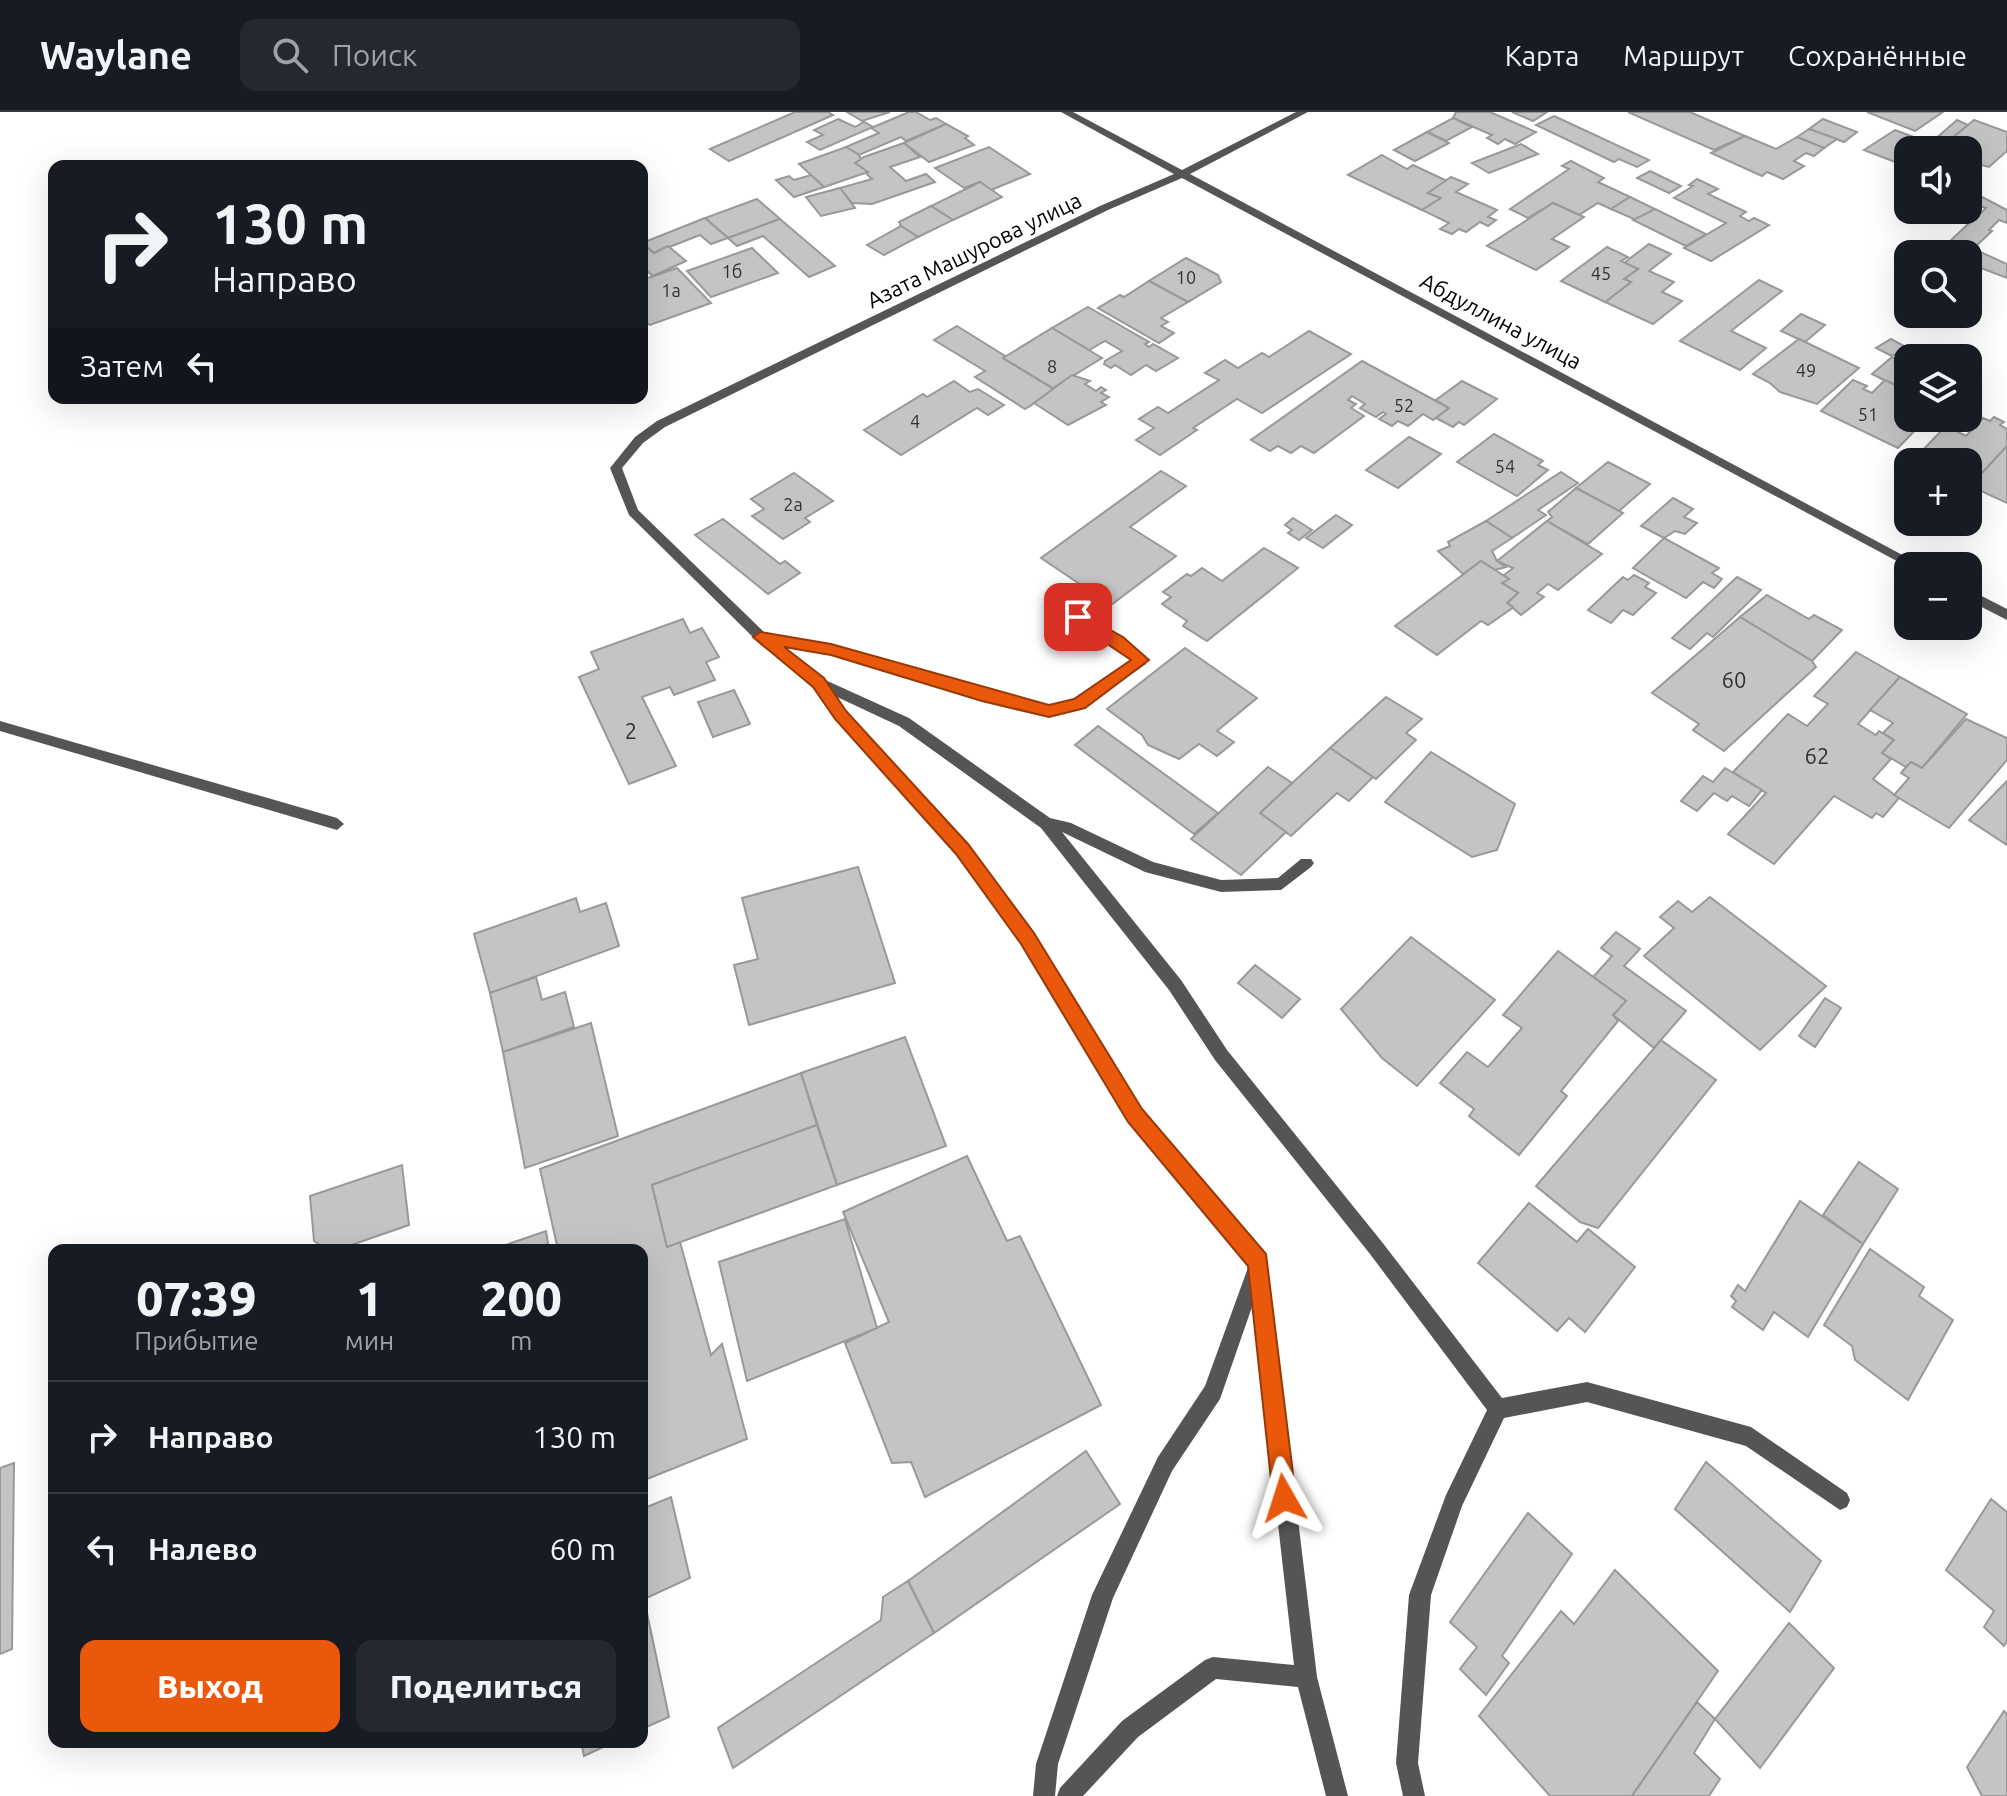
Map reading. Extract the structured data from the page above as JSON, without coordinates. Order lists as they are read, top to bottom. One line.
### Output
{"streets":{"street":["Азата Машурова улица","Абдуллина улица"]},"crossings":[["Азата Машурова улица","Абдуллина улица"]],"house_numbers":["1б","45","10","1а","8","49","52","51","4","54","2а","60","2","62"],"page":{"header":"Waylane","search":"Поиск","nav":["Карта","Маршрут","Сохранённые"],"map_buttons":["+","−"],"turn":["130 m","Направо"],"then":"Затем","eta":["07:39","Прибытие","1","мин","200","m"],"list":[{"name":"Направо","value":"130 m"},{"name":"Налево","value":"60 m"}],"buttons":["Выход","Поделиться"]}}
